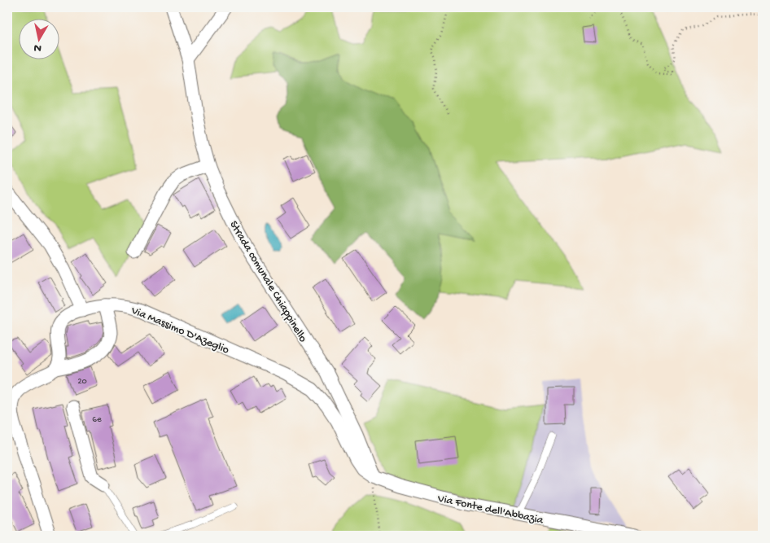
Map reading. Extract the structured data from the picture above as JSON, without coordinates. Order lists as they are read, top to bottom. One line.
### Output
{"streets":{"street":["Strada comunale Chiappinello","Via Massimo D'Azeglio","Via Fonte dell'Abbazia"]},"crossings":[["Strada comunale Chiappinello","Via Massimo D'Azeglio"],["Strada comunale Chiappinello","Via Fonte dell'Abbazia"],["Via Massimo D'Azeglio","Via Fonte dell'Abbazia"]],"house_numbers":["20","6e"],"north":"bottom"}
